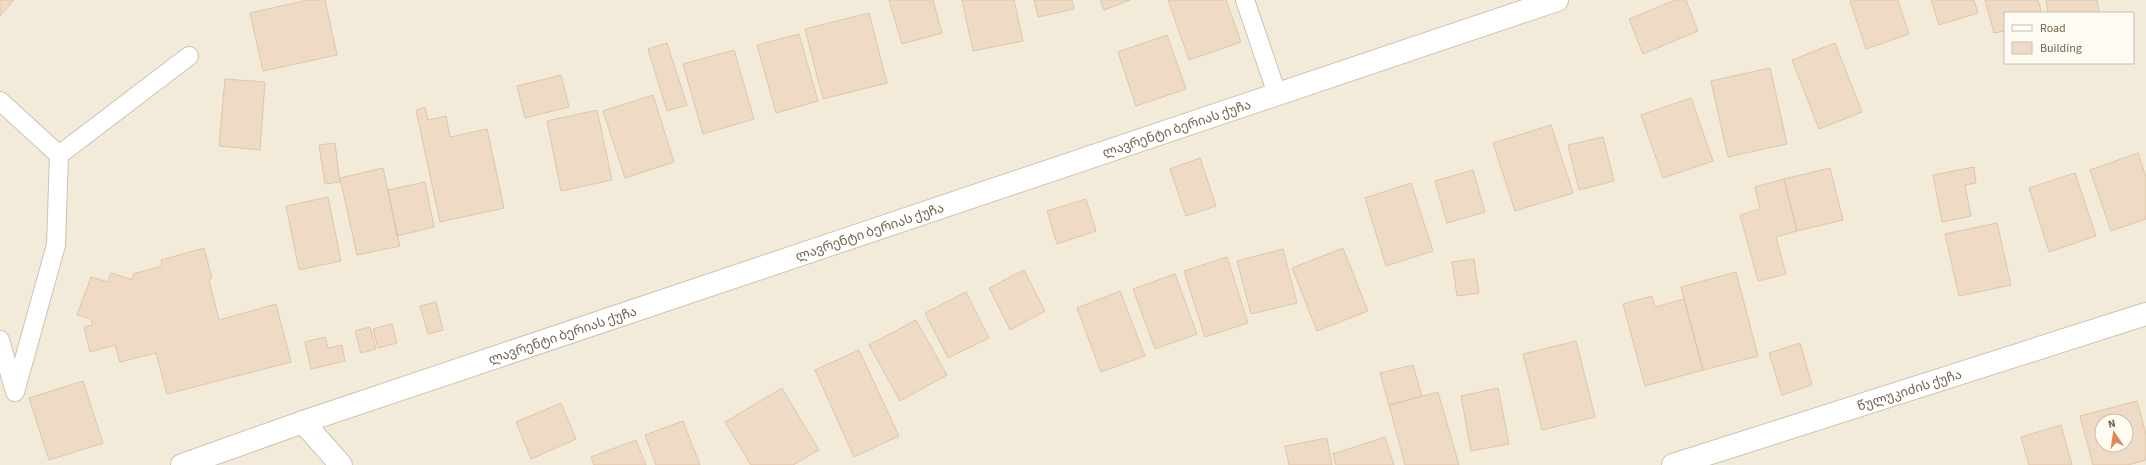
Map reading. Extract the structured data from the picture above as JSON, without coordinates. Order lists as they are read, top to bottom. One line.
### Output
{"streets":{"main road":["ლავრენტი ბერიას ქუჩა","წულუკიძის ქუჩა"]},"legend":["Road","Building"],"north":"top"}
